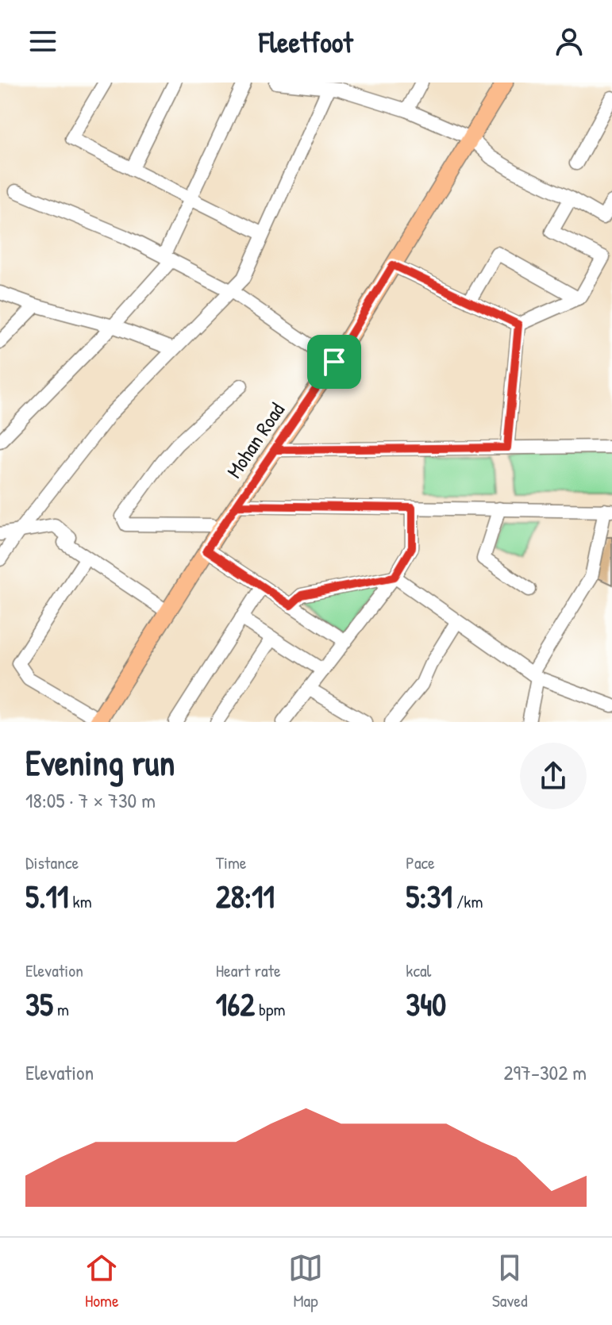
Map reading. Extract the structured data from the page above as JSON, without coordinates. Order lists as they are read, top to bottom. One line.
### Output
{"streets":{"main road":["Mohan Road"]},"page":{"header":"Fleetfoot","heading":["Evening run","18:05 · 7 × 730 m"],"stats":[["Distance","5.11 km"],["Time","28:11"],["Pace","5:31 /km"],["Elevation","35 m"],["Heart rate","162 bpm"],["kcal","340"]],"chart":["Elevation","297–302 m"],"tabs":["Home","Map","Saved"]}}
